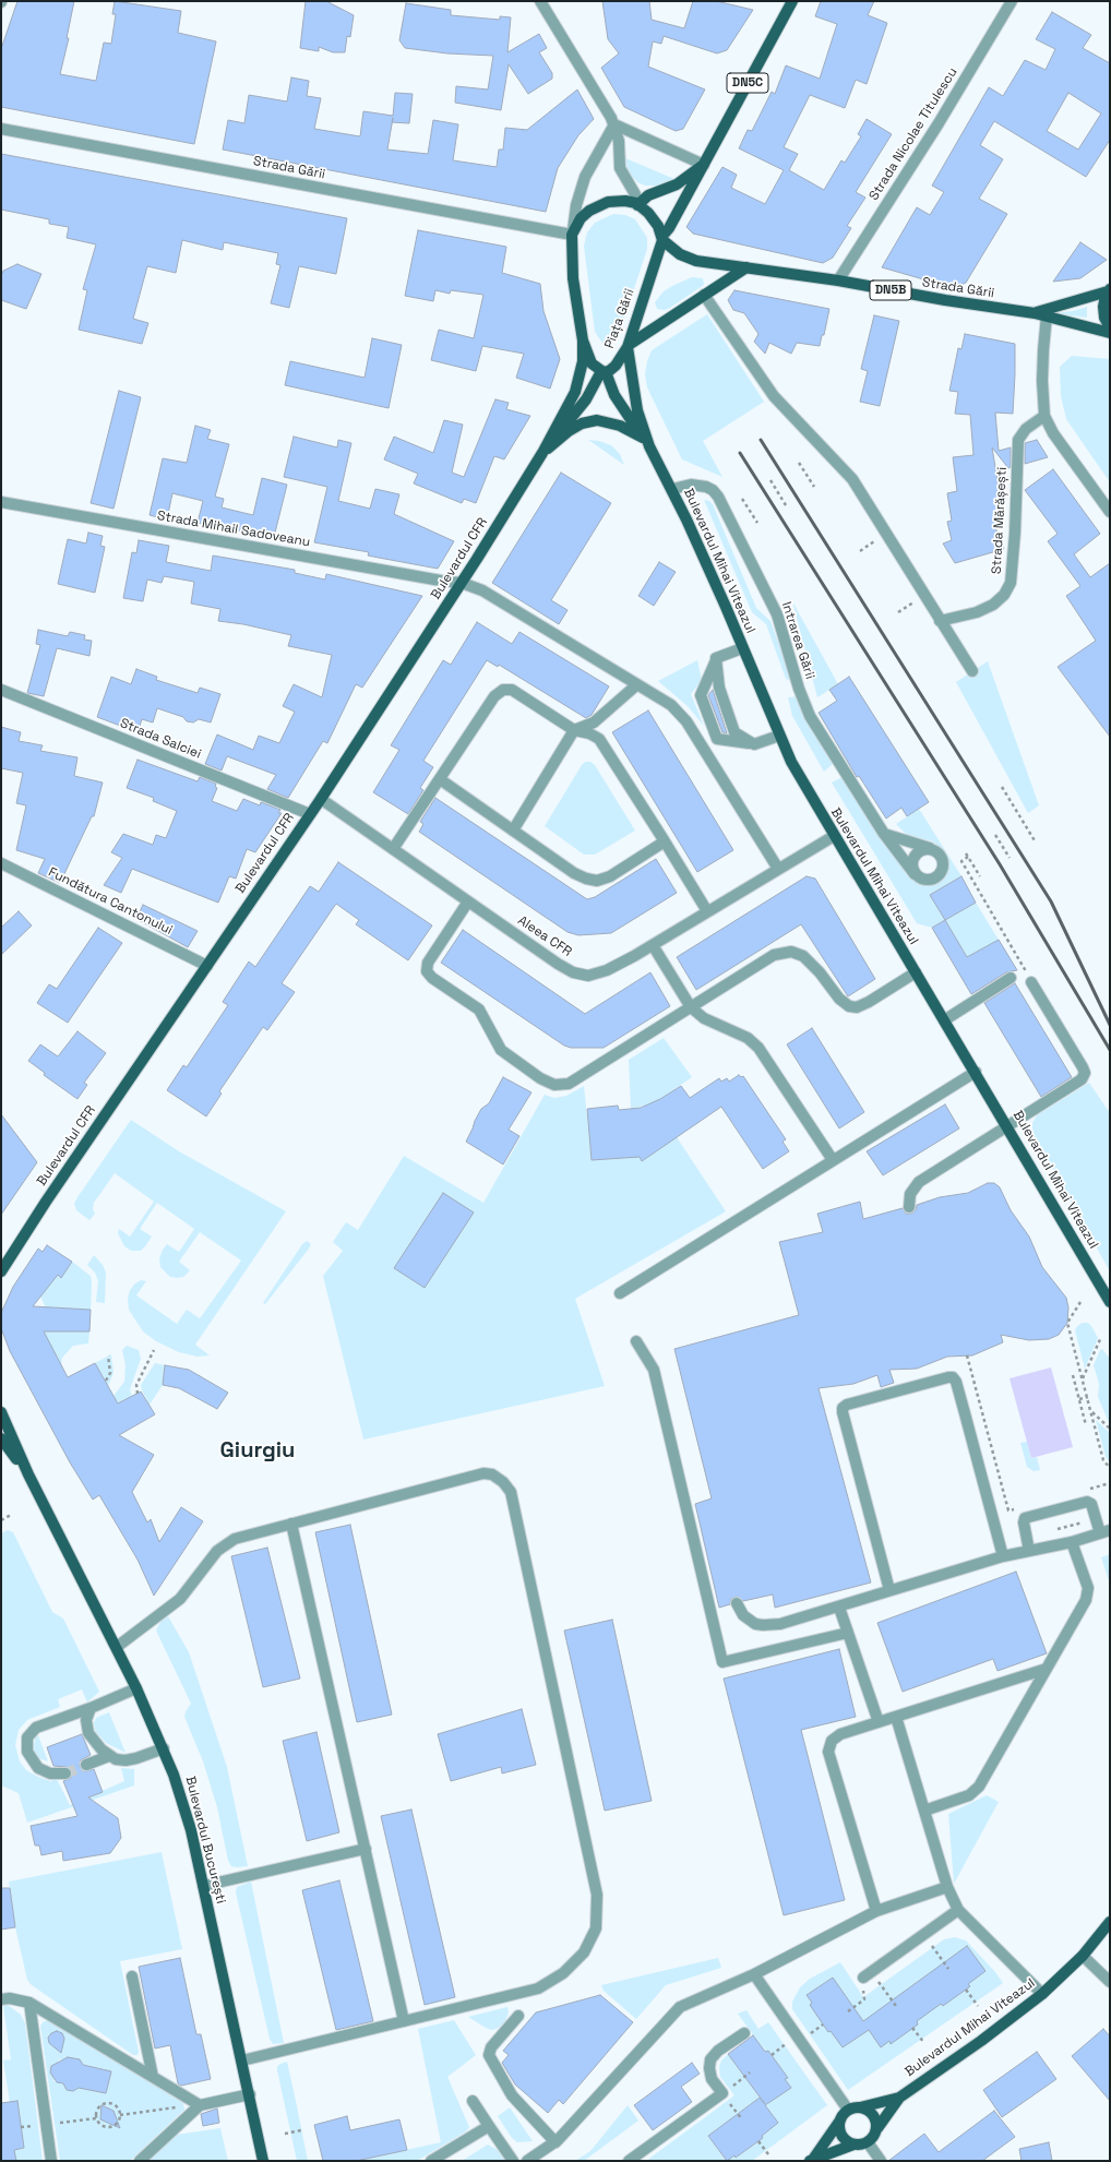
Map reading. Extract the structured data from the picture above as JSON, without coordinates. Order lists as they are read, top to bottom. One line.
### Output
{"streets":{"main road":["DN5C","Strada Gării","DN5B","Piața Gării","Bulevardul CFR","Bulevardul Mihai Viteazul","Bulevardul București"],"street":["Strada Nicolae Titulescu","Strada Mărășești","Strada Mihail Sadoveanu","Intrarea Gării","Strada Salciei","Fundătura Cantonului","Aleea CFR"]},"crossings":[["DN5C","Strada Gării"],["DN5C","Piața Gării"],["Strada Nicolae Titulescu","Strada Gării"],["Strada Gării","DN5B"],["Strada Gării","Piața Gării"],["Piața Gării","Bulevardul CFR"],["Piața Gării","Bulevardul Mihai Viteazul"],["Strada Mihail Sadoveanu","Bulevardul CFR"],["Strada Mihail Sadoveanu","Aleea CFR"],["Bulevardul CFR","Bulevardul Mihai Viteazul"],["Bulevardul CFR","Strada Salciei"],["Bulevardul CFR","Fundătura Cantonului"],["Bulevardul CFR","Aleea CFR"],["Bulevardul Mihai Viteazul","Intrarea Gării"],["Bulevardul Mihai Viteazul","Aleea CFR"]],"districts":["Giurgiu"]}
